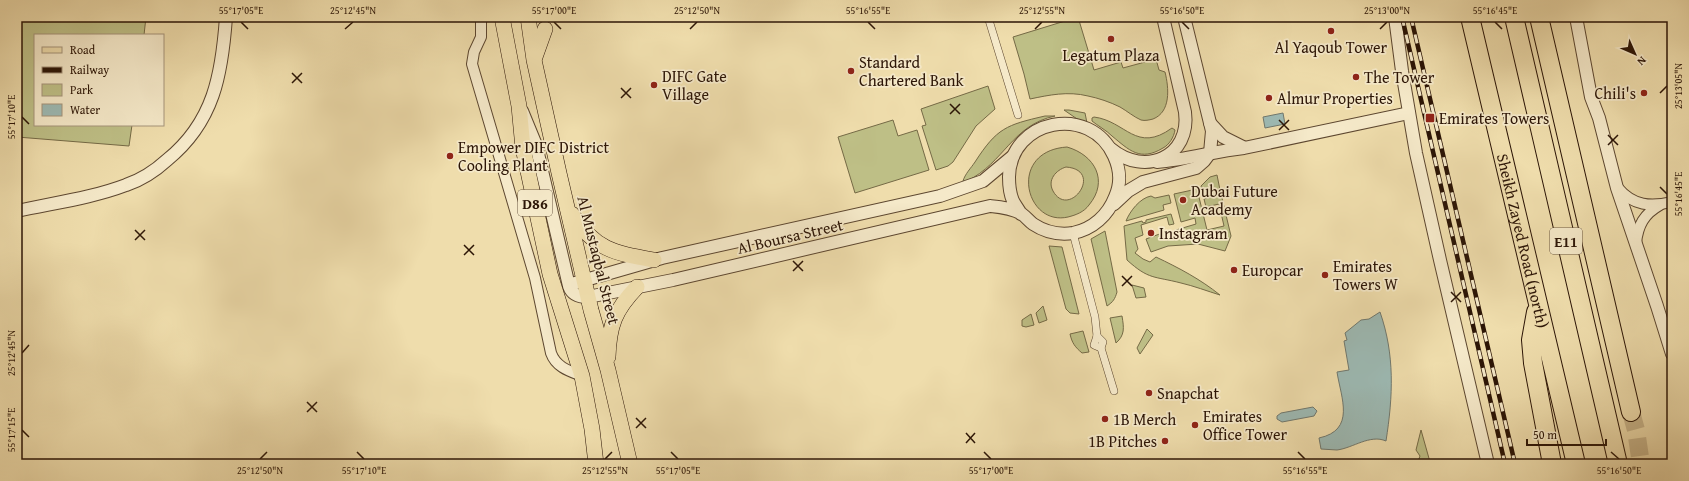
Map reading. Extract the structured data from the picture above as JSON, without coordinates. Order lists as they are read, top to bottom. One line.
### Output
{"streets":{"highway":["Sheikh Zayed Road (north)","E11"],"main road":["D86","Al Mustaqbal Street"],"street":["Al Boursa Street"]},"crossings":[["Al Boursa Street","Al Mustaqbal Street"]],"places":{"other":["Al Yaqoub Tower","Legatum Plaza","Standard Chartered Bank","The Tower","DIFC Gate Village","Chili's","Almur Properties","Empower DIFC District Cooling Plant","Dubai Future Academy","Instagram","Europcar","Emirates Towers W","Snapchat","1B Merch","Emirates Office Tower","1B Pitches"],"transit":["Emirates Towers"]},"legend":["Road","Railway","Park","Water"],"scale_bar":"50 m","north":"bottom right","coordinates":["55°17'05\"E","25°12'45\"N","55°17'00\"E","25°12'50\"N","55°16'55\"E","25°12'55\"N","55°16'50\"E","25°13'00\"N","55°16'45\"E","25°13'05\"N","55°17'10\"E","55°17'15\"E"]}
